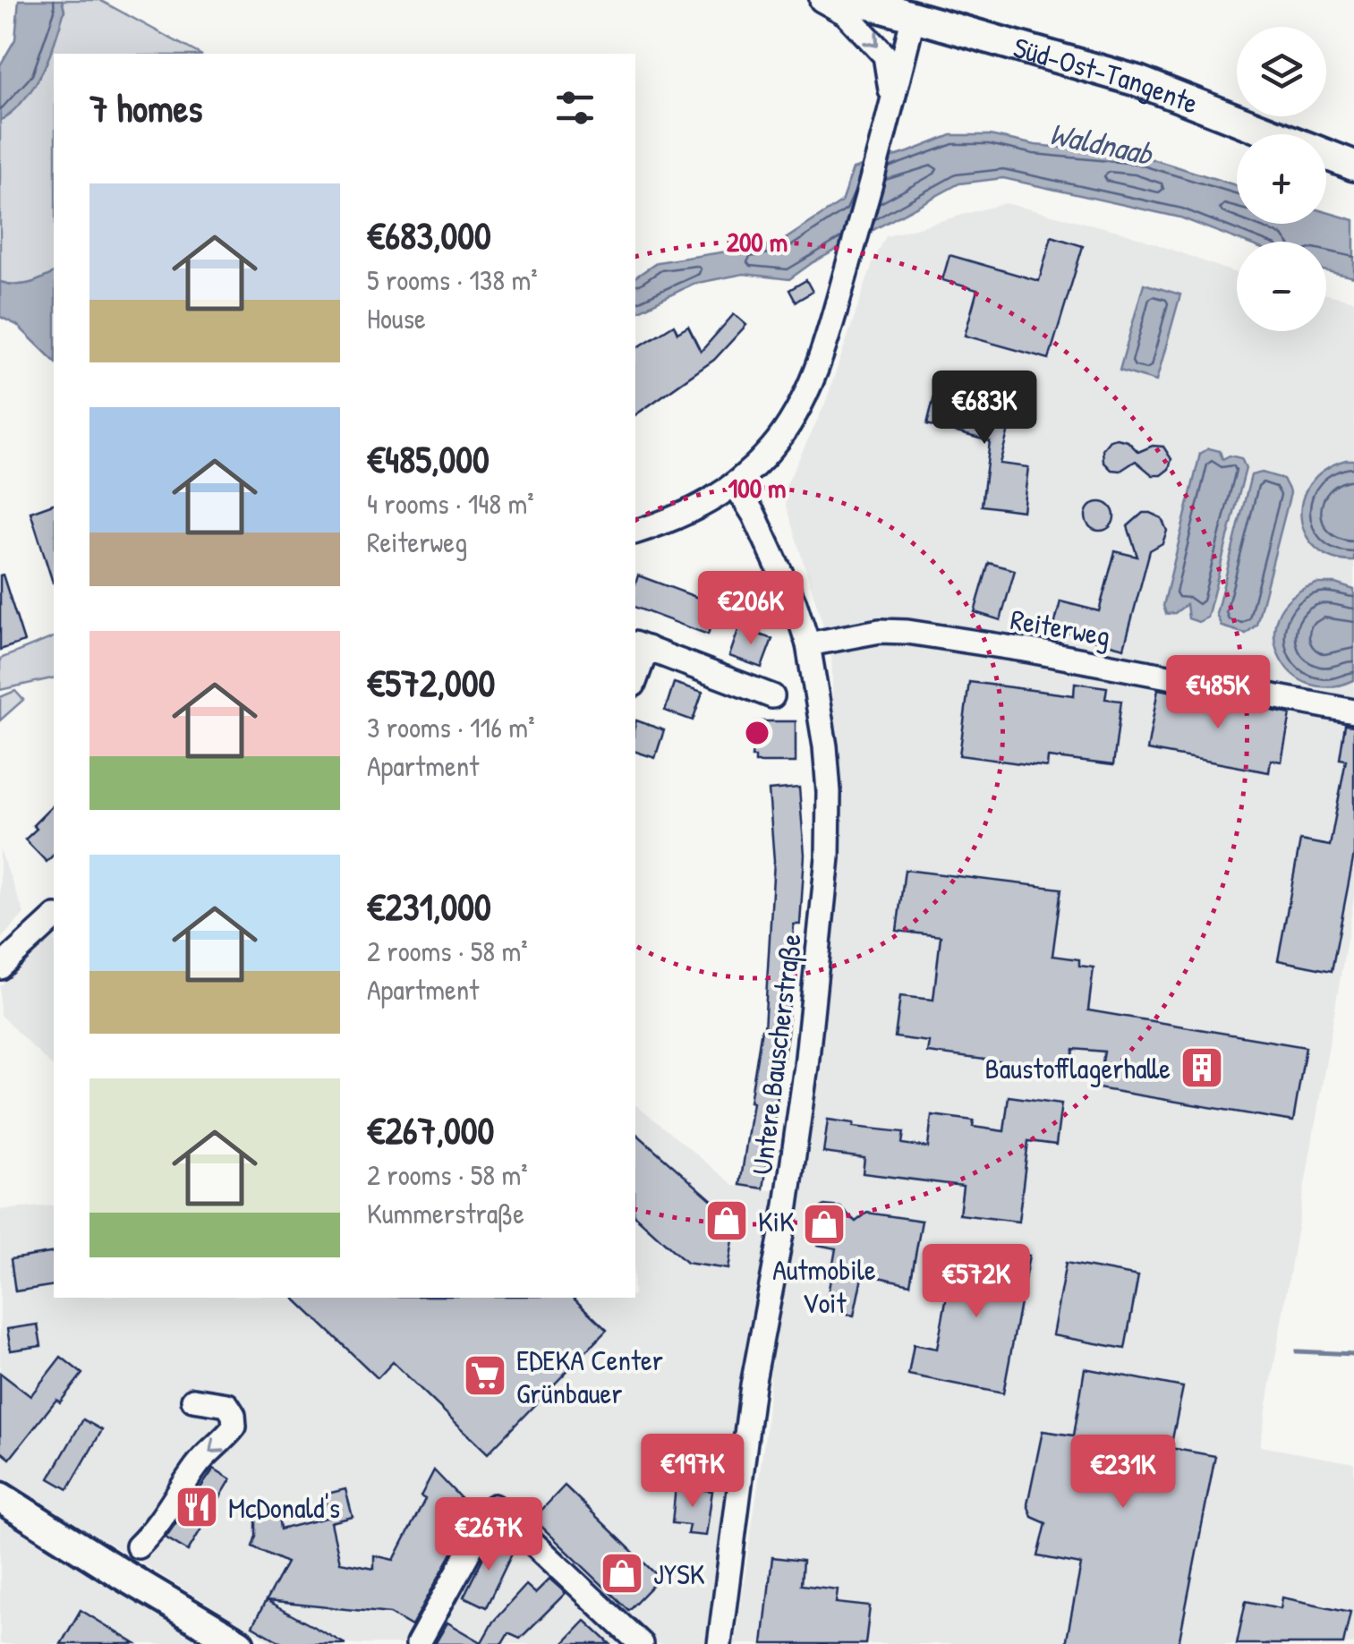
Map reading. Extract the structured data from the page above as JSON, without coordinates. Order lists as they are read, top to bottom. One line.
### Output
{"streets":{"main road":["Süd-Ost-Tangente"],"street":["Reiterweg","Untere Bauscherstraße"]},"crossings":[["Reiterweg","Untere Bauscherstraße"]],"water":["Waldnaab"],"places":{"building":["Baustofflagerhalle"],"shop":["KiK","Autmobile Voit","JYSK"],"supermarket":["EDEKA Center Grünbauer"],"restaurant":["McDonald's"]},"page":{"map_buttons":["+","−"],"heading":"7 homes","list":[{"name":"€683,000","note":"5 rooms · 138 m² · House"},{"name":"€485,000","note":"4 rooms · 148 m² · Reiterweg"},{"name":"€572,000","note":"3 rooms · 116 m² · Apartment"},{"name":"€231,000","note":"2 rooms · 58 m² · Apartment"},{"name":"€267,000","note":"2 rooms · 58 m² · Kummerstraße"}],"price":["€683K","€206K","€485K","€572K","€197K","€231K","€267K"]},"rings":["200 m","100 m"]}
